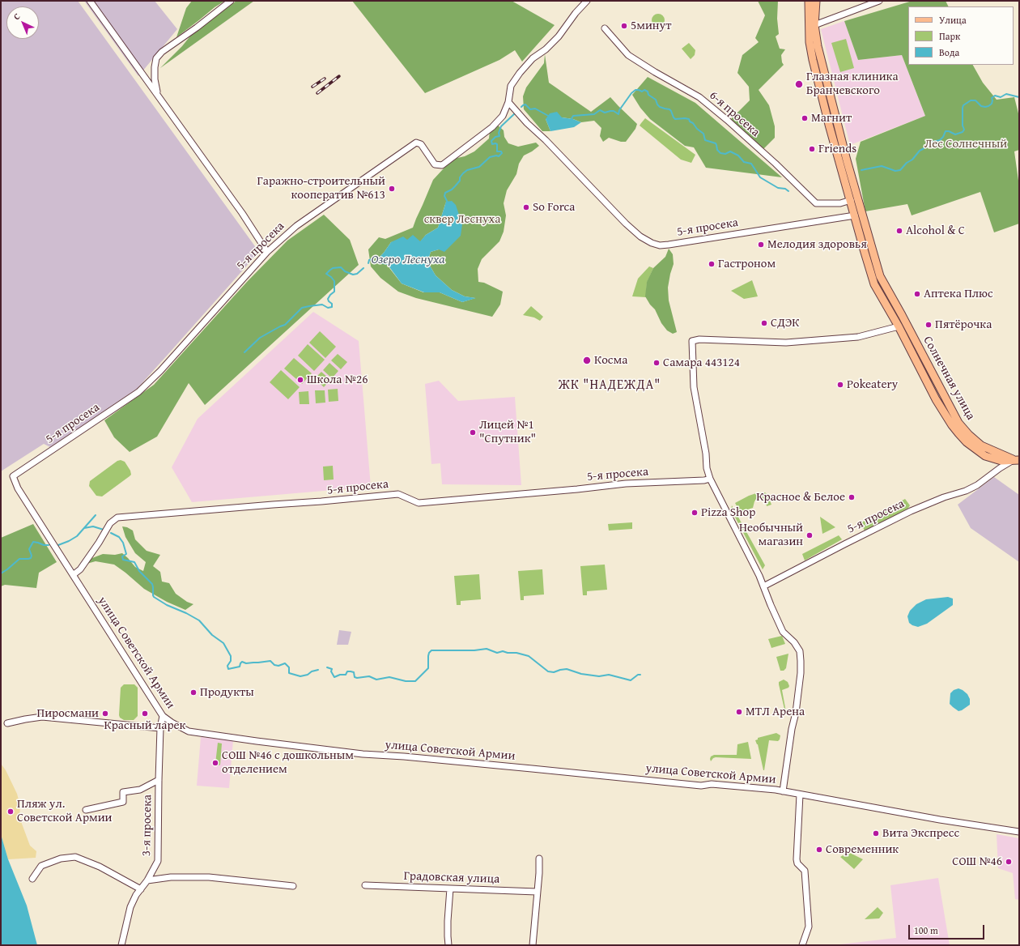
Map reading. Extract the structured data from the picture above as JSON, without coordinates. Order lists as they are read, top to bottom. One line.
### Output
{"streets":{"main road":["Солнечная улица"],"street":["6-я просека","5-я просека","улица Советской Армии","3-я просека","Градовская улица"]},"crossings":[["6-я просека","Солнечная улица"],["5-я просека","Солнечная улица"],["5-я просека","улица Советской Армии"],["улица Советской Армии","3-я просека"]],"districts":["ЖК \"НАДЕЖДА\""],"water":["Озеро Леснуха"],"parks":["Лес Солнечный","сквер Леснуха"],"places":["5минут","Глазная клиника Бранчевского","Магнит","Friends","Гаражно-строительный кооператив №613","So Forca","Alcohol & C","Мелодия здоровья","Гастроном","Аптека Плюс","СДЭК","Пятёрочка","Косма","Самара 443124","Школа №26","Pokeatery","Лицей №1 \"Спутник\"","Красное & Белое","Pizza Shop","Необычный магазин","Продукты","МТЛ Арена","Пиросмани","Красный ларек","СОШ №46 с дошкольным отделением","Пляж ул. Советской Армии","Вита Экспресс","Современник","СОШ №46"],"legend":["Улица","Парк","Вода"],"scale_bar":"100 m","north":"top left"}
